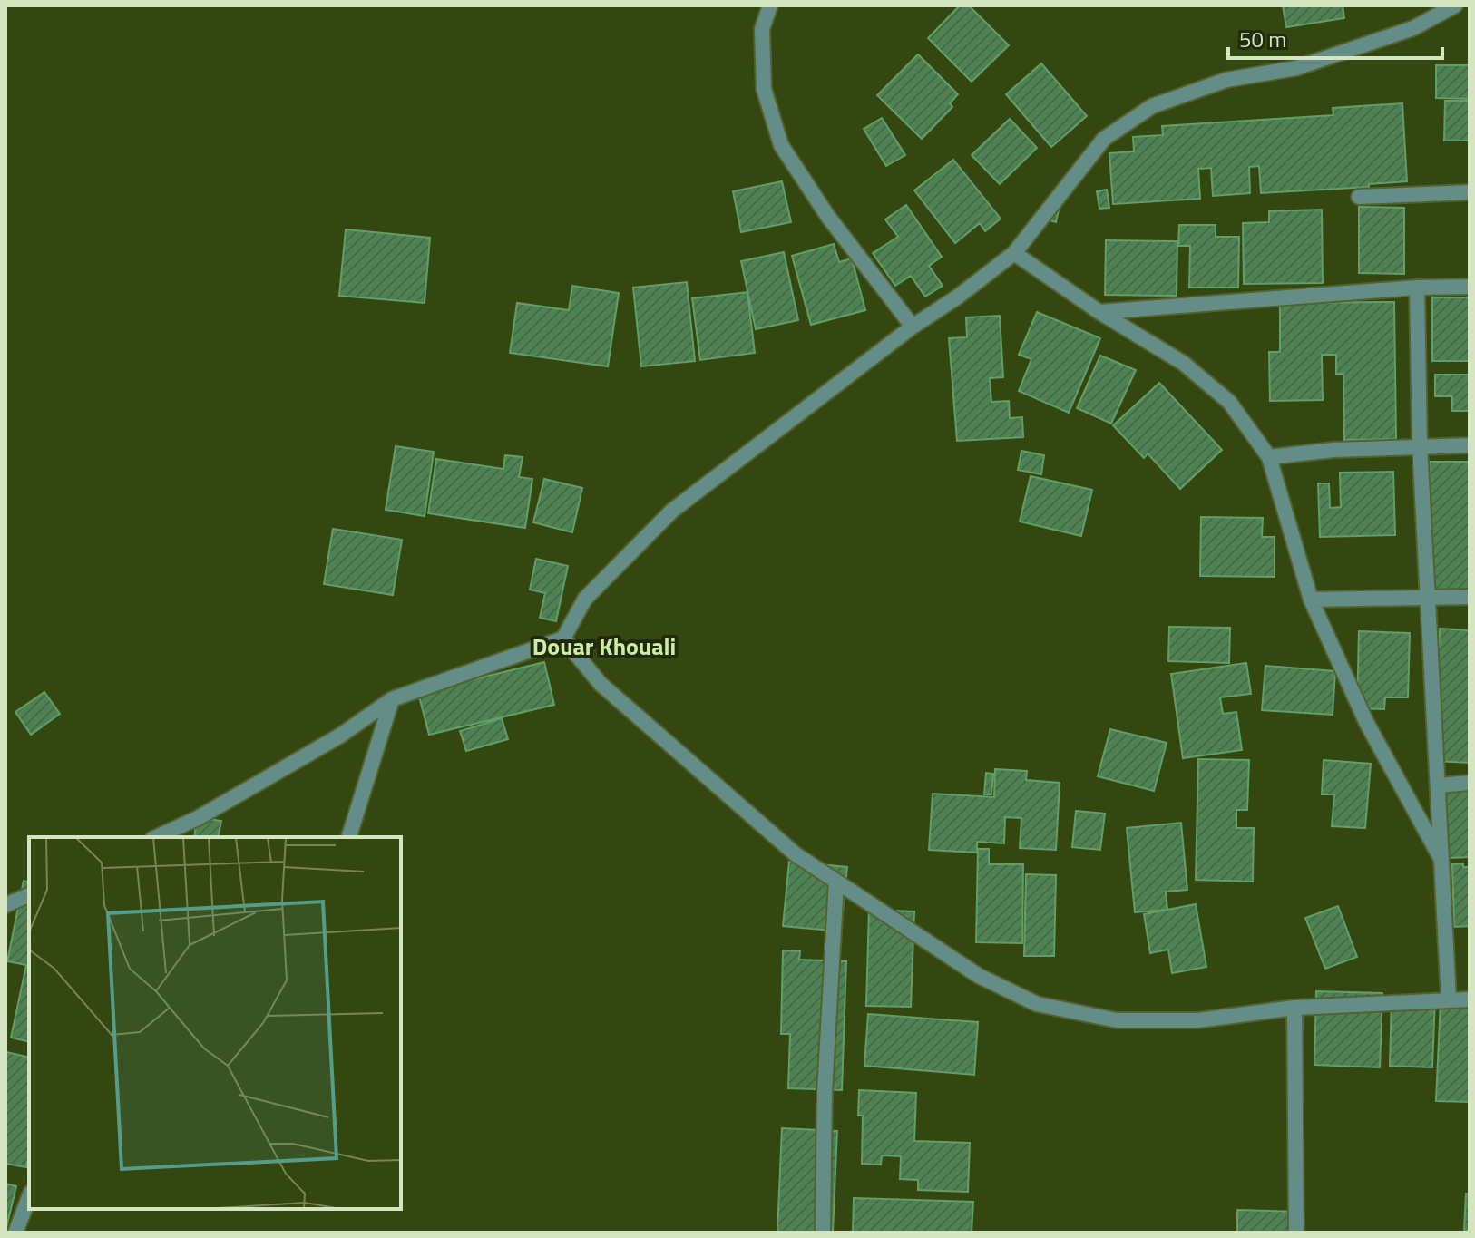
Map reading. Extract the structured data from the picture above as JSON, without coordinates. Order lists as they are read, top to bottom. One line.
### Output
{"districts":["Douar Khouali"],"scale_bar":"50 m"}
